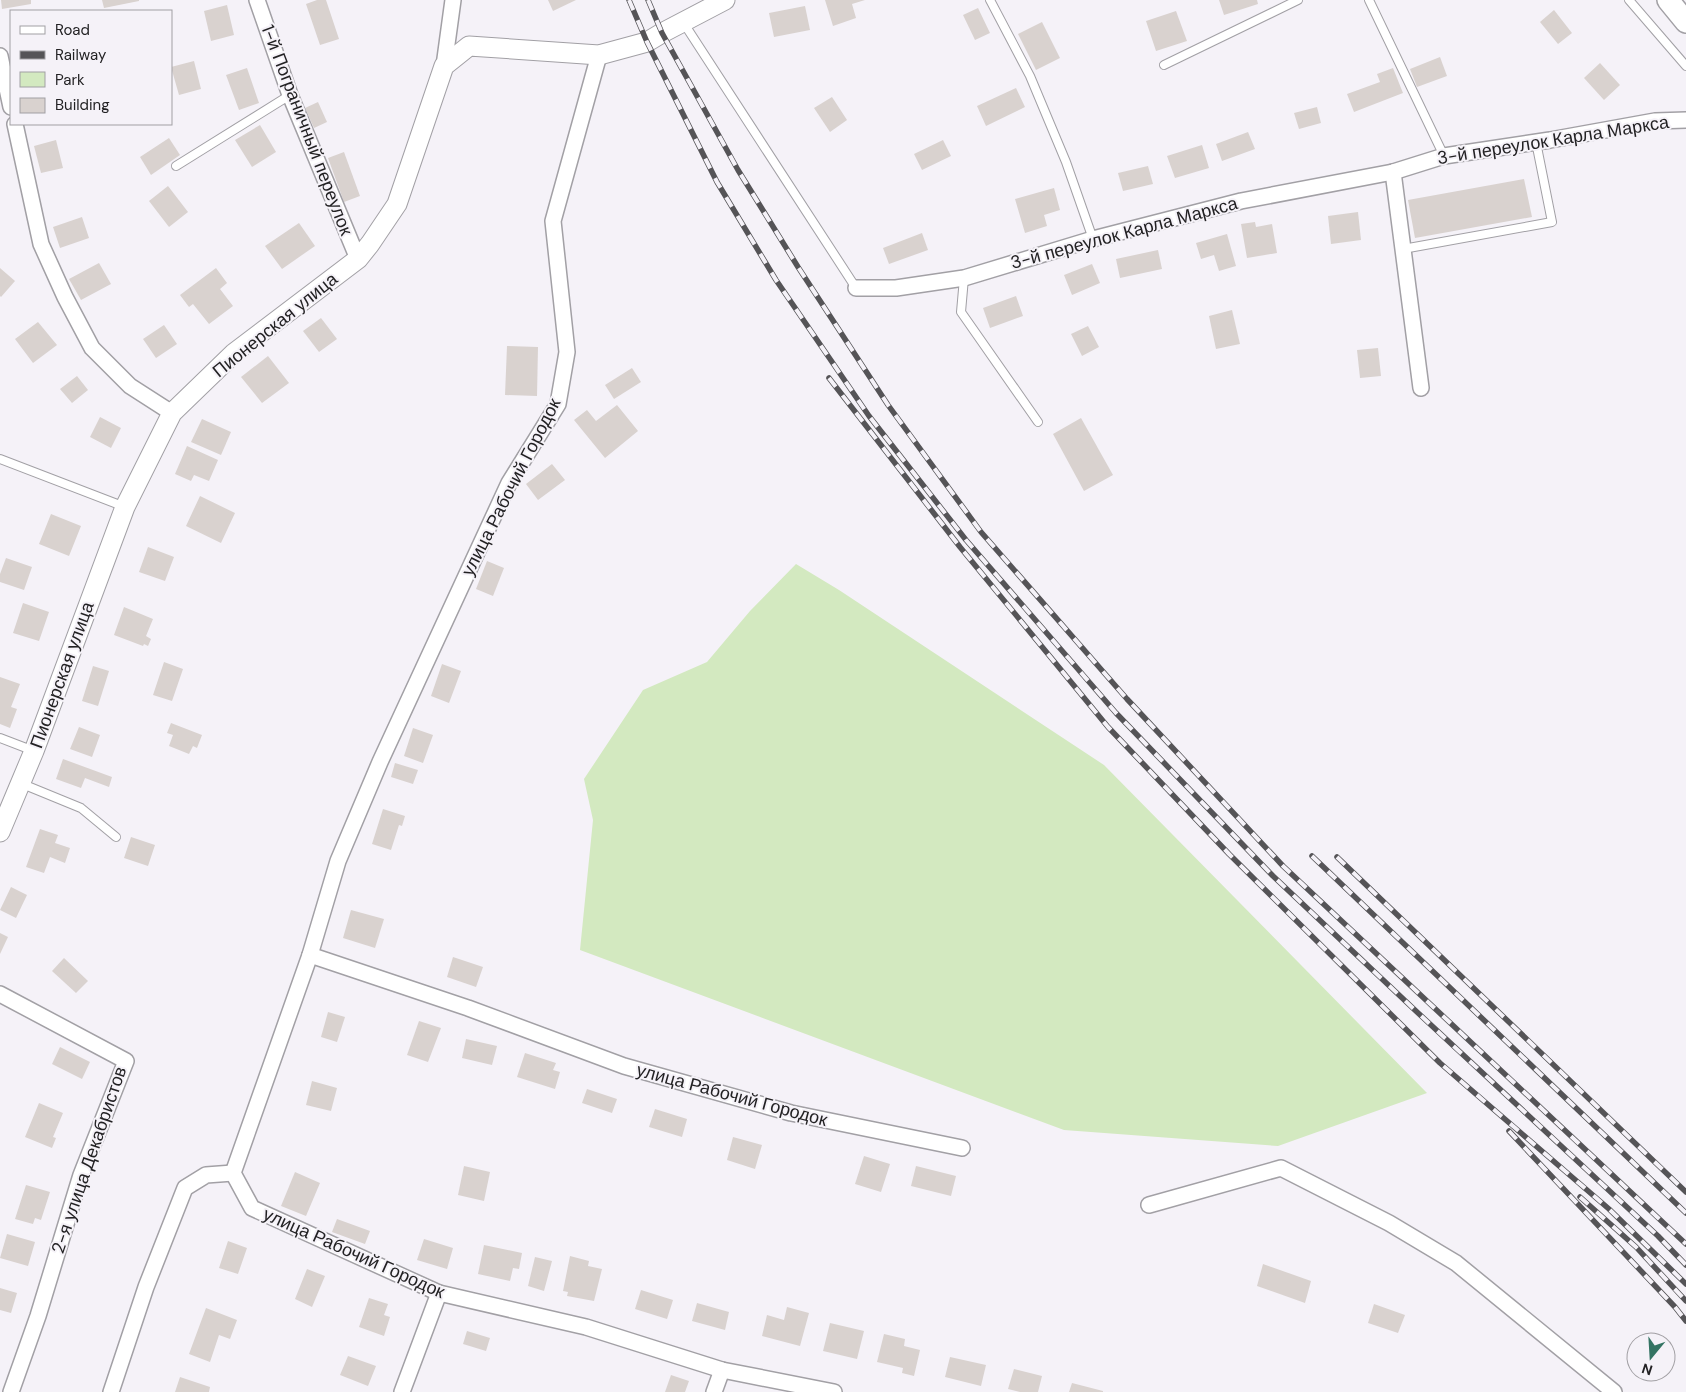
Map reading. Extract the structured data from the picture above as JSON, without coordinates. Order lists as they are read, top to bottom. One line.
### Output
{"streets":{"street":["1-й Пограничный переулок","3-й переулок Карла Маркса","Пионерская улица","улица Рабочий Городок","2-я улица Декабристов"]},"crossings":[["1-й Пограничный переулок","Пионерская улица"]],"legend":["Road","Railway","Park","Building"],"north":"bottom"}
